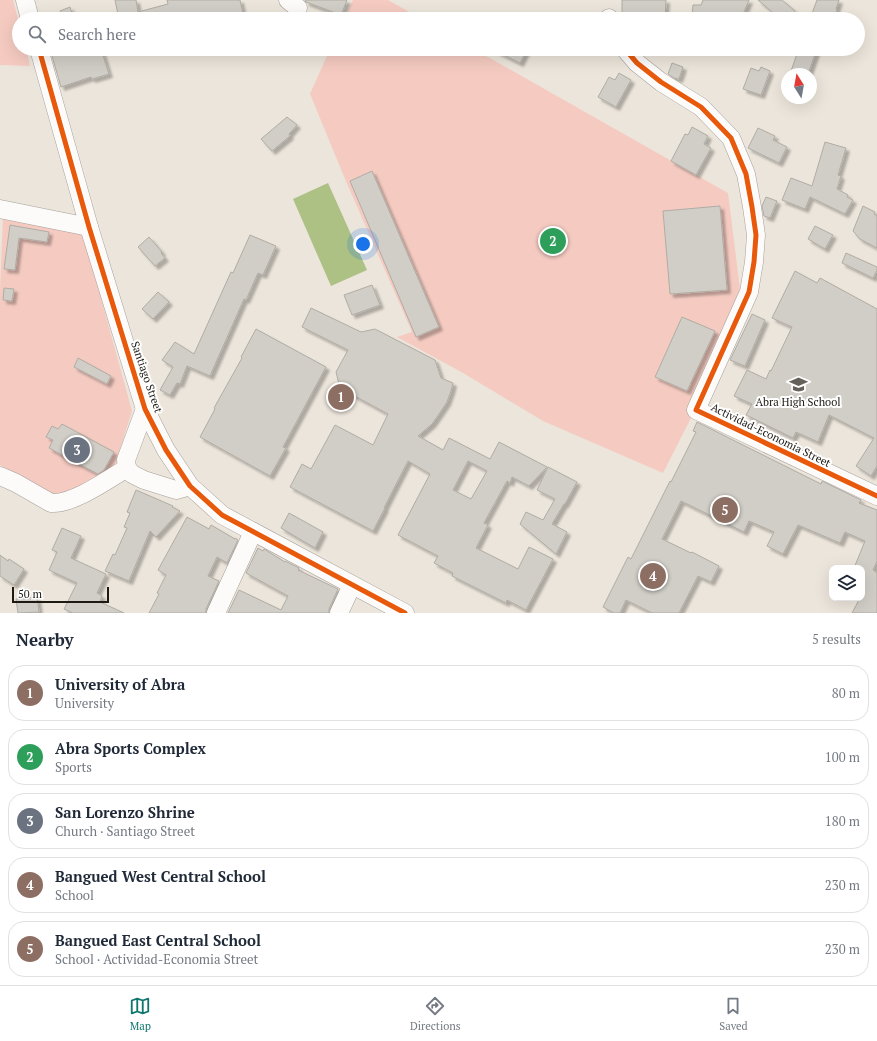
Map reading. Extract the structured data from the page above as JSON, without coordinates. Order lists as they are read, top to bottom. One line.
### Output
{"streets":{"street":["Santiago Street","Actividad-Economia Street"]},"places":{"school or university":["Abra High School"]},"scale_bar":"50 m","north":"top","page":{"search":"Search here","pins":["2","1","3","5","4"],"scale":"50 m","heading":["Nearby","5 results"],"list":[{"mark":"1","name":"University of Abra","note":"University","value":"80 m"},{"mark":"2","name":"Abra Sports Complex","note":"Sports","value":"100 m"},{"mark":"3","name":"San Lorenzo Shrine","note":"Church · Santiago Street","value":"180 m"},{"mark":"4","name":"Bangued West Central School","note":"School","value":"230 m"},{"mark":"5","name":"Bangued East Central School","note":"School · Actividad-Economia Street","value":"230 m"}],"nav":["Map","Directions","Saved"]}}
